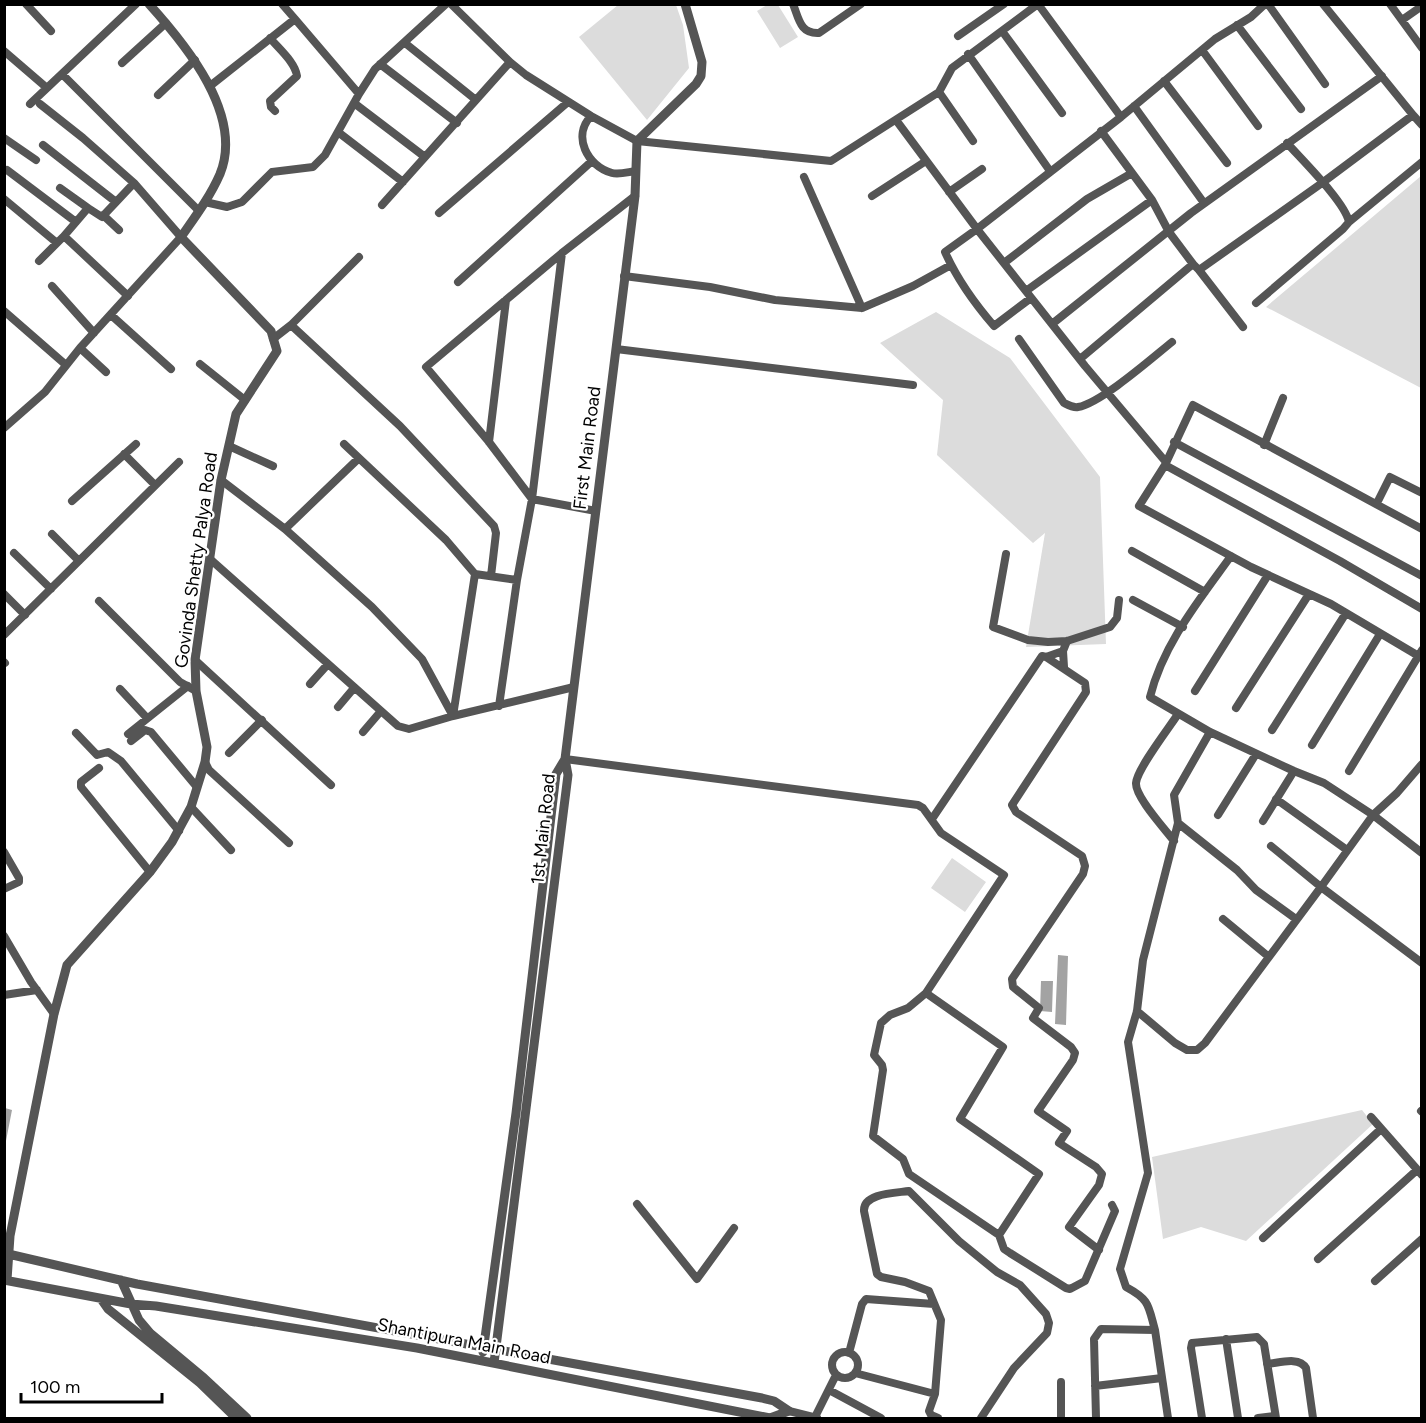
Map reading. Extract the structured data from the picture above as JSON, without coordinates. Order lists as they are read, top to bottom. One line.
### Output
{"streets":{"street":["First Main Road","Govinda Shetty Palya Road","1st Main Road","Shantipura Main Road"]},"crossings":[["First Main Road","1st Main Road"],["Govinda Shetty Palya Road","Shantipura Main Road"],["1st Main Road","Shantipura Main Road"]],"scale_bar":"100 m"}
